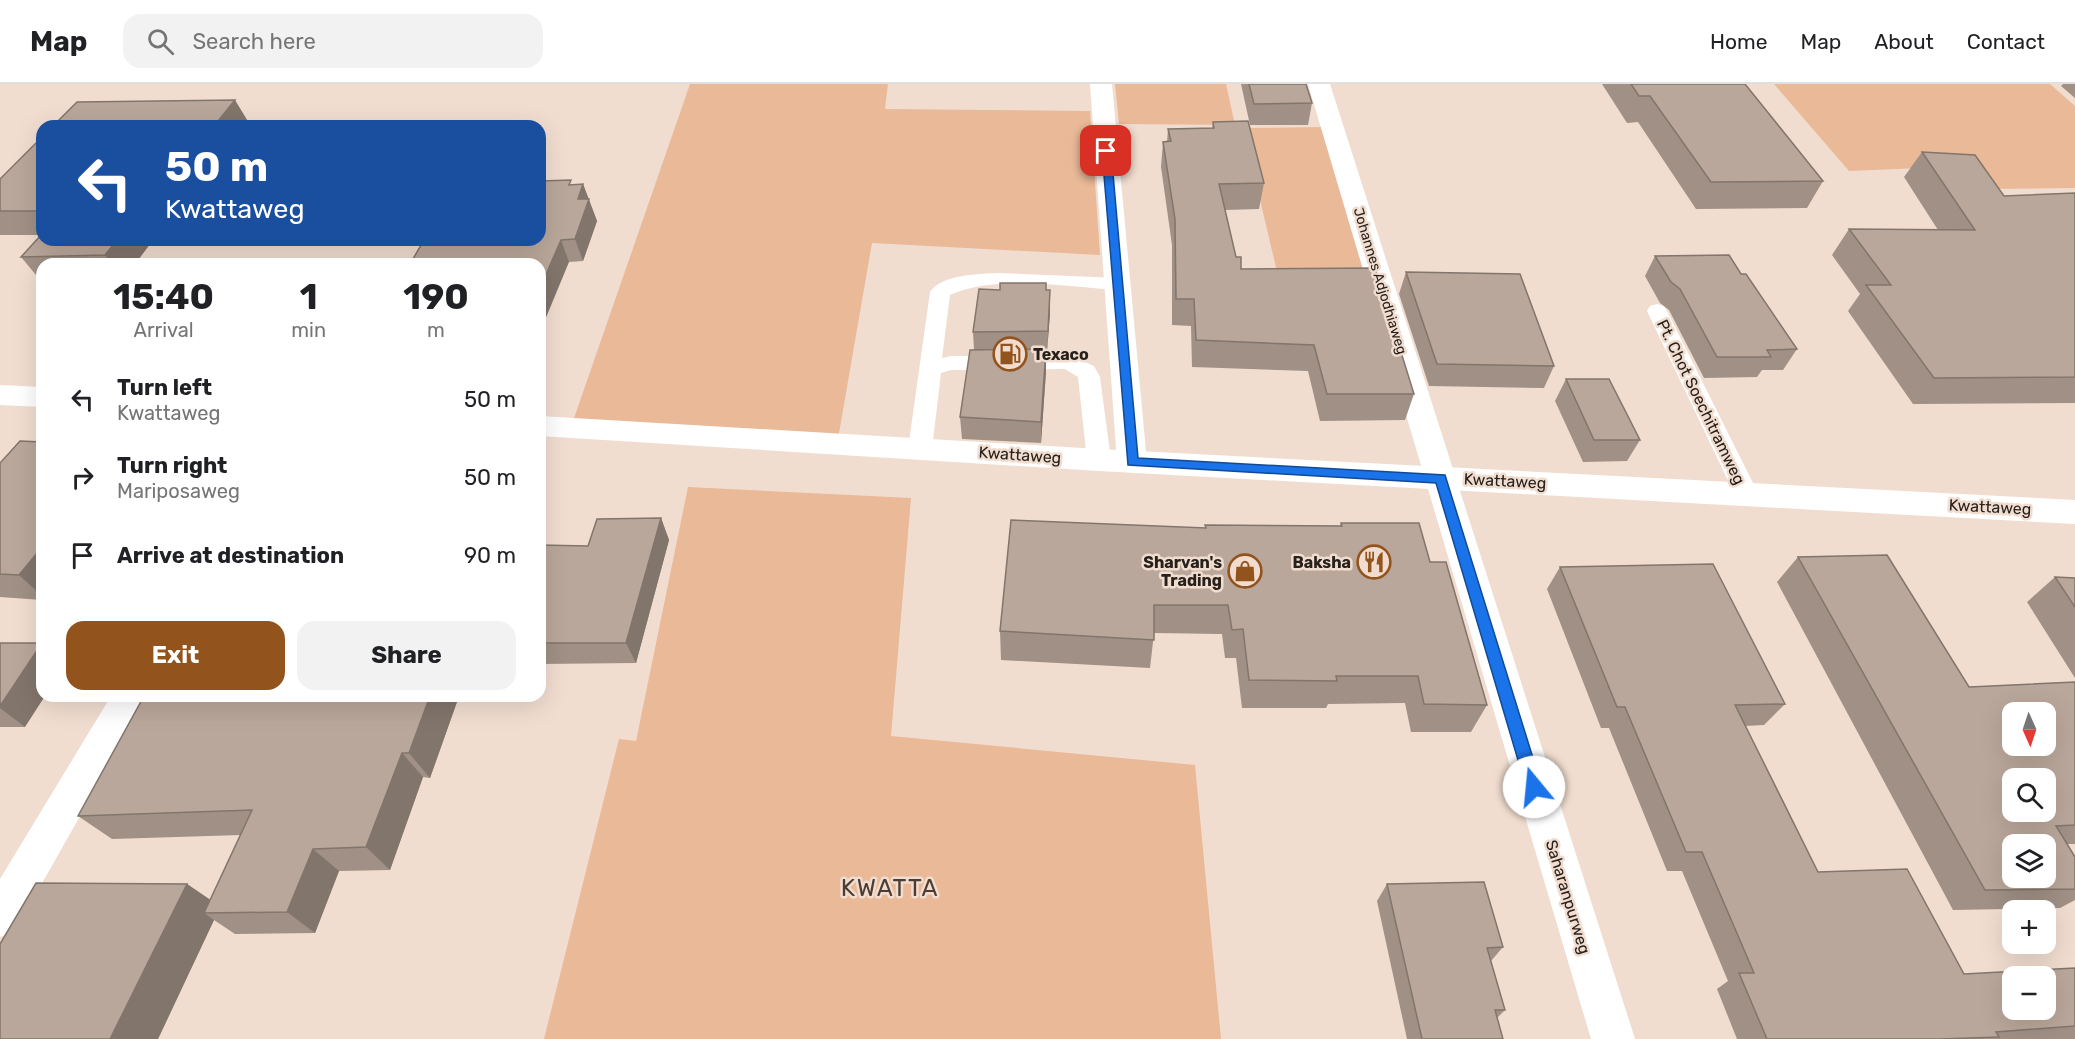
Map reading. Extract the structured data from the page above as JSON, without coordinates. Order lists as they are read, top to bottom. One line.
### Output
{"streets":{"street":["Johannes Adjodhiaweg","Kwattaweg","Saharanpurweg"],"lane":["Pt. Chot Soechitramweg"]},"crossings":[["Johannes Adjodhiaweg","Kwattaweg"],["Johannes Adjodhiaweg","Saharanpurweg"],["Pt. Chot Soechitramweg","Kwattaweg"],["Kwattaweg","Saharanpurweg"]],"districts":["KWATTA"],"places":{"fuel station":["Texaco"],"restaurant":["Baksha"],"shop":["Sharvan's Trading"]},"north":"bottom","page":{"header":"Map","search":"Search here","nav":["Home","Map","About","Contact"],"turn":["50 m","Kwattaweg"],"eta":["15:40","Arrival","1","min","190","m"],"list":[{"name":"Turn left","note":"Kwattaweg","value":"50 m"},{"name":"Turn right","note":"Mariposaweg","value":"50 m"},{"name":"Arrive at destination","value":"90 m"}],"buttons":["Exit","Share"],"map_buttons":["+","−"]}}
